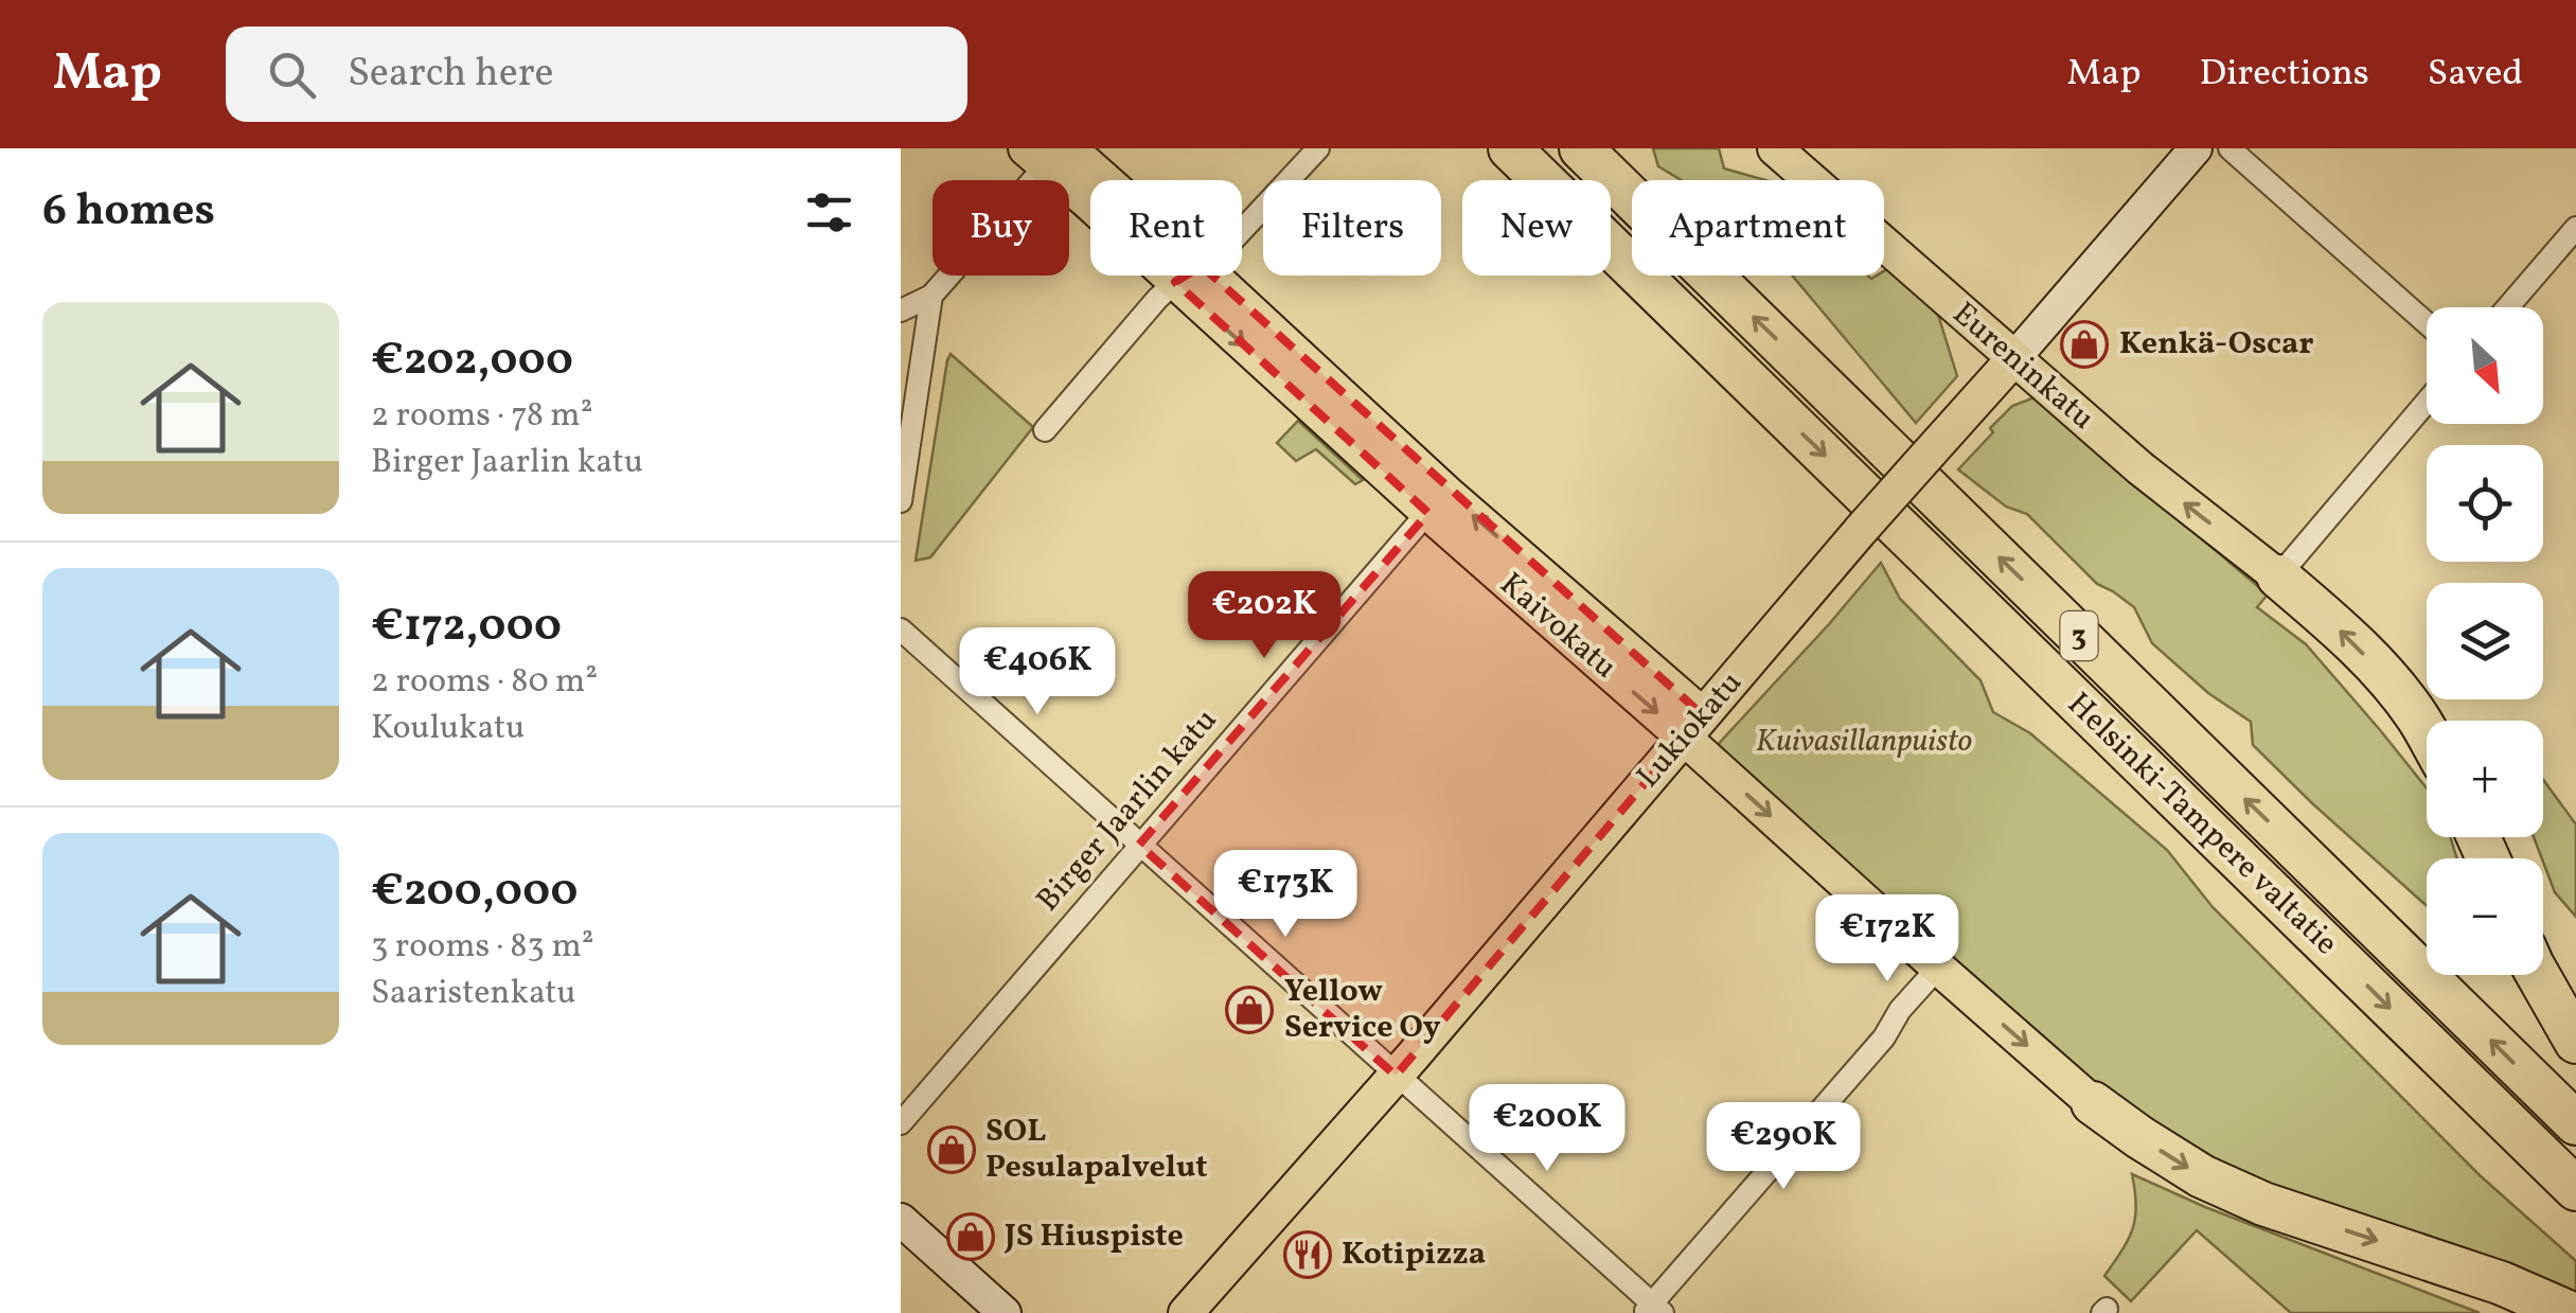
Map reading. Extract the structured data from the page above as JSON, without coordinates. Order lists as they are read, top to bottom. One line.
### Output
{"streets":{"highway":["3","Helsinki-Tampere valtatie"],"main road":["Eureninkatu","Kaivokatu","Lukiokatu"],"street":["Birger Jaarlin katu"]},"crossings":[["Eureninkatu","Lukiokatu"],["Kaivokatu","Lukiokatu"],["Kaivokatu","Birger Jaarlin katu"]],"one_way":["Eureninkatu","Kaivokatu"],"parks":["Kuivasillanpuisto"],"places":{"shop":["Kenkä-Oscar","Yellow Service Oy","SOL Pesulapalvelut","JS Hiuspiste"],"restaurant":["Kotipizza"]},"north":"bottom right","page":{"header":"Map","search":"Search here","nav":["Map","Directions","Saved"],"heading":"6 homes","chip":["Buy","Rent","Filters","New","Apartment"],"list":[{"name":"€202,000","note":"2 rooms · 78 m² · Birger Jaarlin katu"},{"name":"€172,000","note":"2 rooms · 80 m² · Koulukatu"},{"name":"€200,000","note":"3 rooms · 83 m² · Saaristenkatu"}],"map_buttons":["+","−"],"price":["€202K","€406K","€173K","€172K","€200K","€290K"]}}
